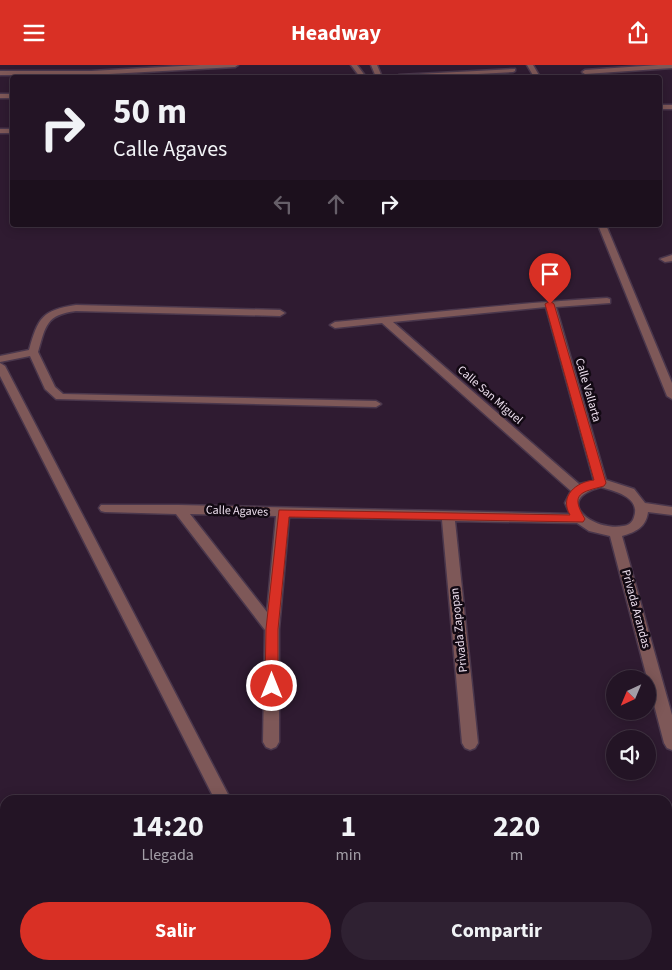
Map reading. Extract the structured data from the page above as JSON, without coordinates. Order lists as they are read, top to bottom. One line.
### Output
{"streets":{"street":["Calle Vallarta","Calle San Miguel","Calle Agaves","Privada Arandas","Privada Zapopan"]},"crossings":[["Calle Vallarta","Calle San Miguel"],["Calle Vallarta","Calle Agaves"],["Calle Vallarta","Privada Arandas"],["Calle San Miguel","Calle Agaves"],["Calle San Miguel","Privada Arandas"],["Calle Agaves","Privada Arandas"],["Calle Agaves","Privada Zapopan"]],"north":"bottom left","page":{"header":"Headway","turn":["50 m","Calle Agaves"],"eta":["14:20","Llegada","1","min","220","m"],"buttons":["Salir","Compartir"]}}
